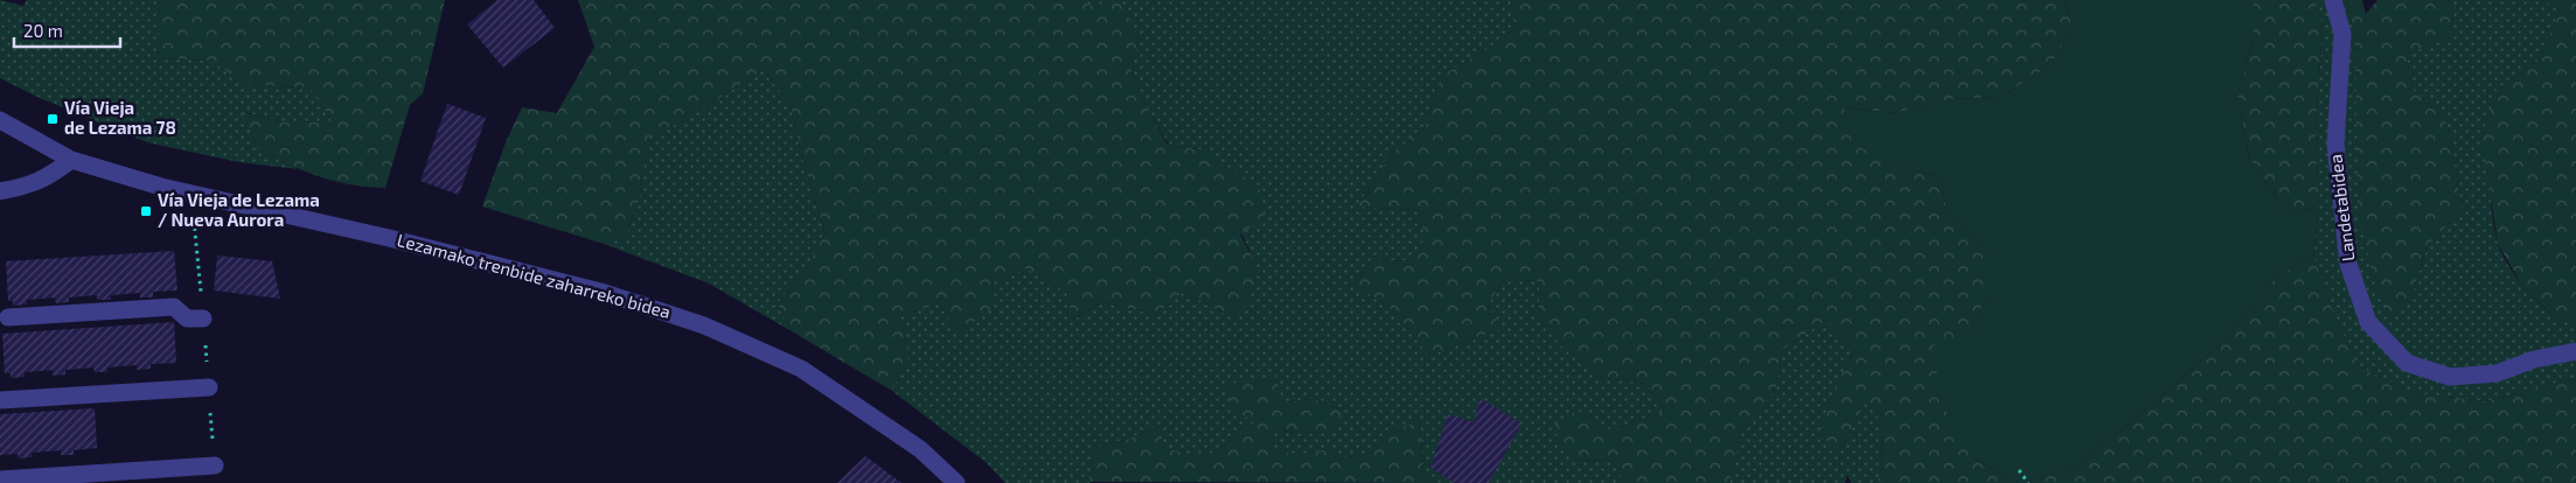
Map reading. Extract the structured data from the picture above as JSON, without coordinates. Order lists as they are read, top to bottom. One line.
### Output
{"streets":{"street":["Landetabidea","Lezamako trenbide zaharreko bidea"]},"places":{"transit":["Vía Vieja de Lezama 78","Vía Vieja de Lezama / Nueva Aurora"]},"scale_bar":"20 m"}
